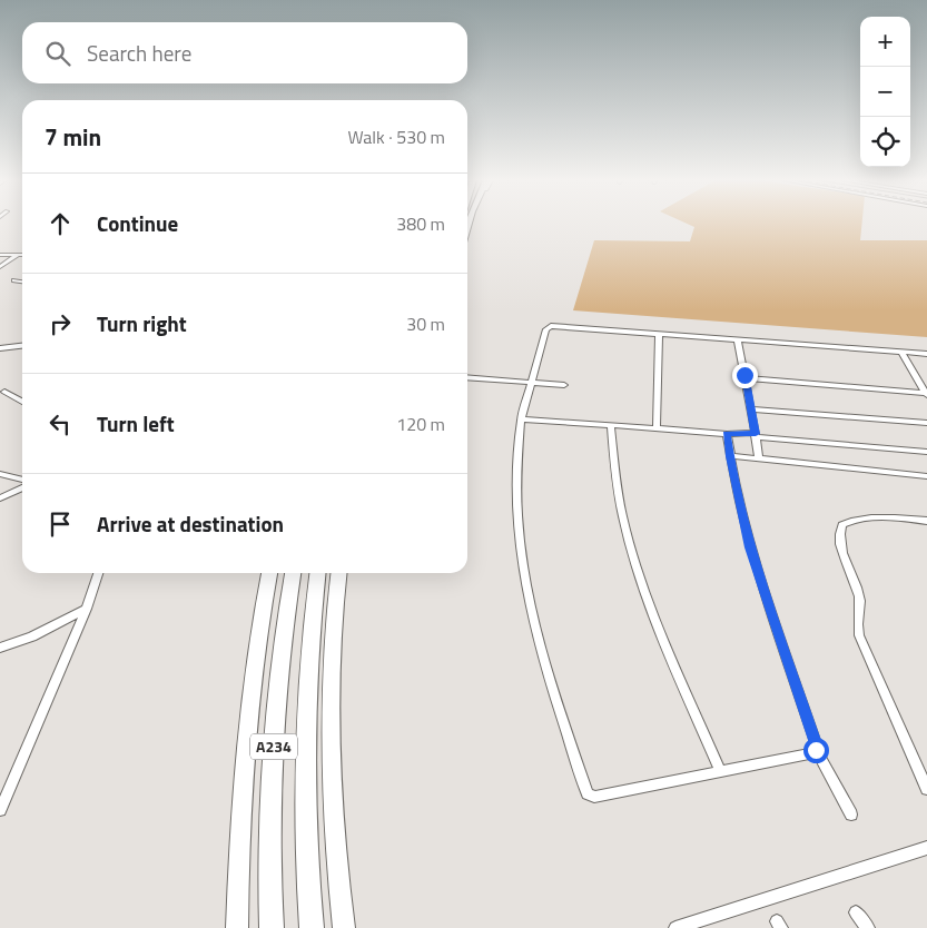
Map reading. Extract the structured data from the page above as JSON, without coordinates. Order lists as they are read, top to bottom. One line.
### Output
{"streets":{"highway":["A234"]},"page":{"map_buttons":["+","−"],"search":"Search here","heading":["7 min","Walk · 530 m"],"list":[["Continue","380 m"],["Turn right","30 m"],["Turn left","120 m"],"Arrive at destination"]}}
